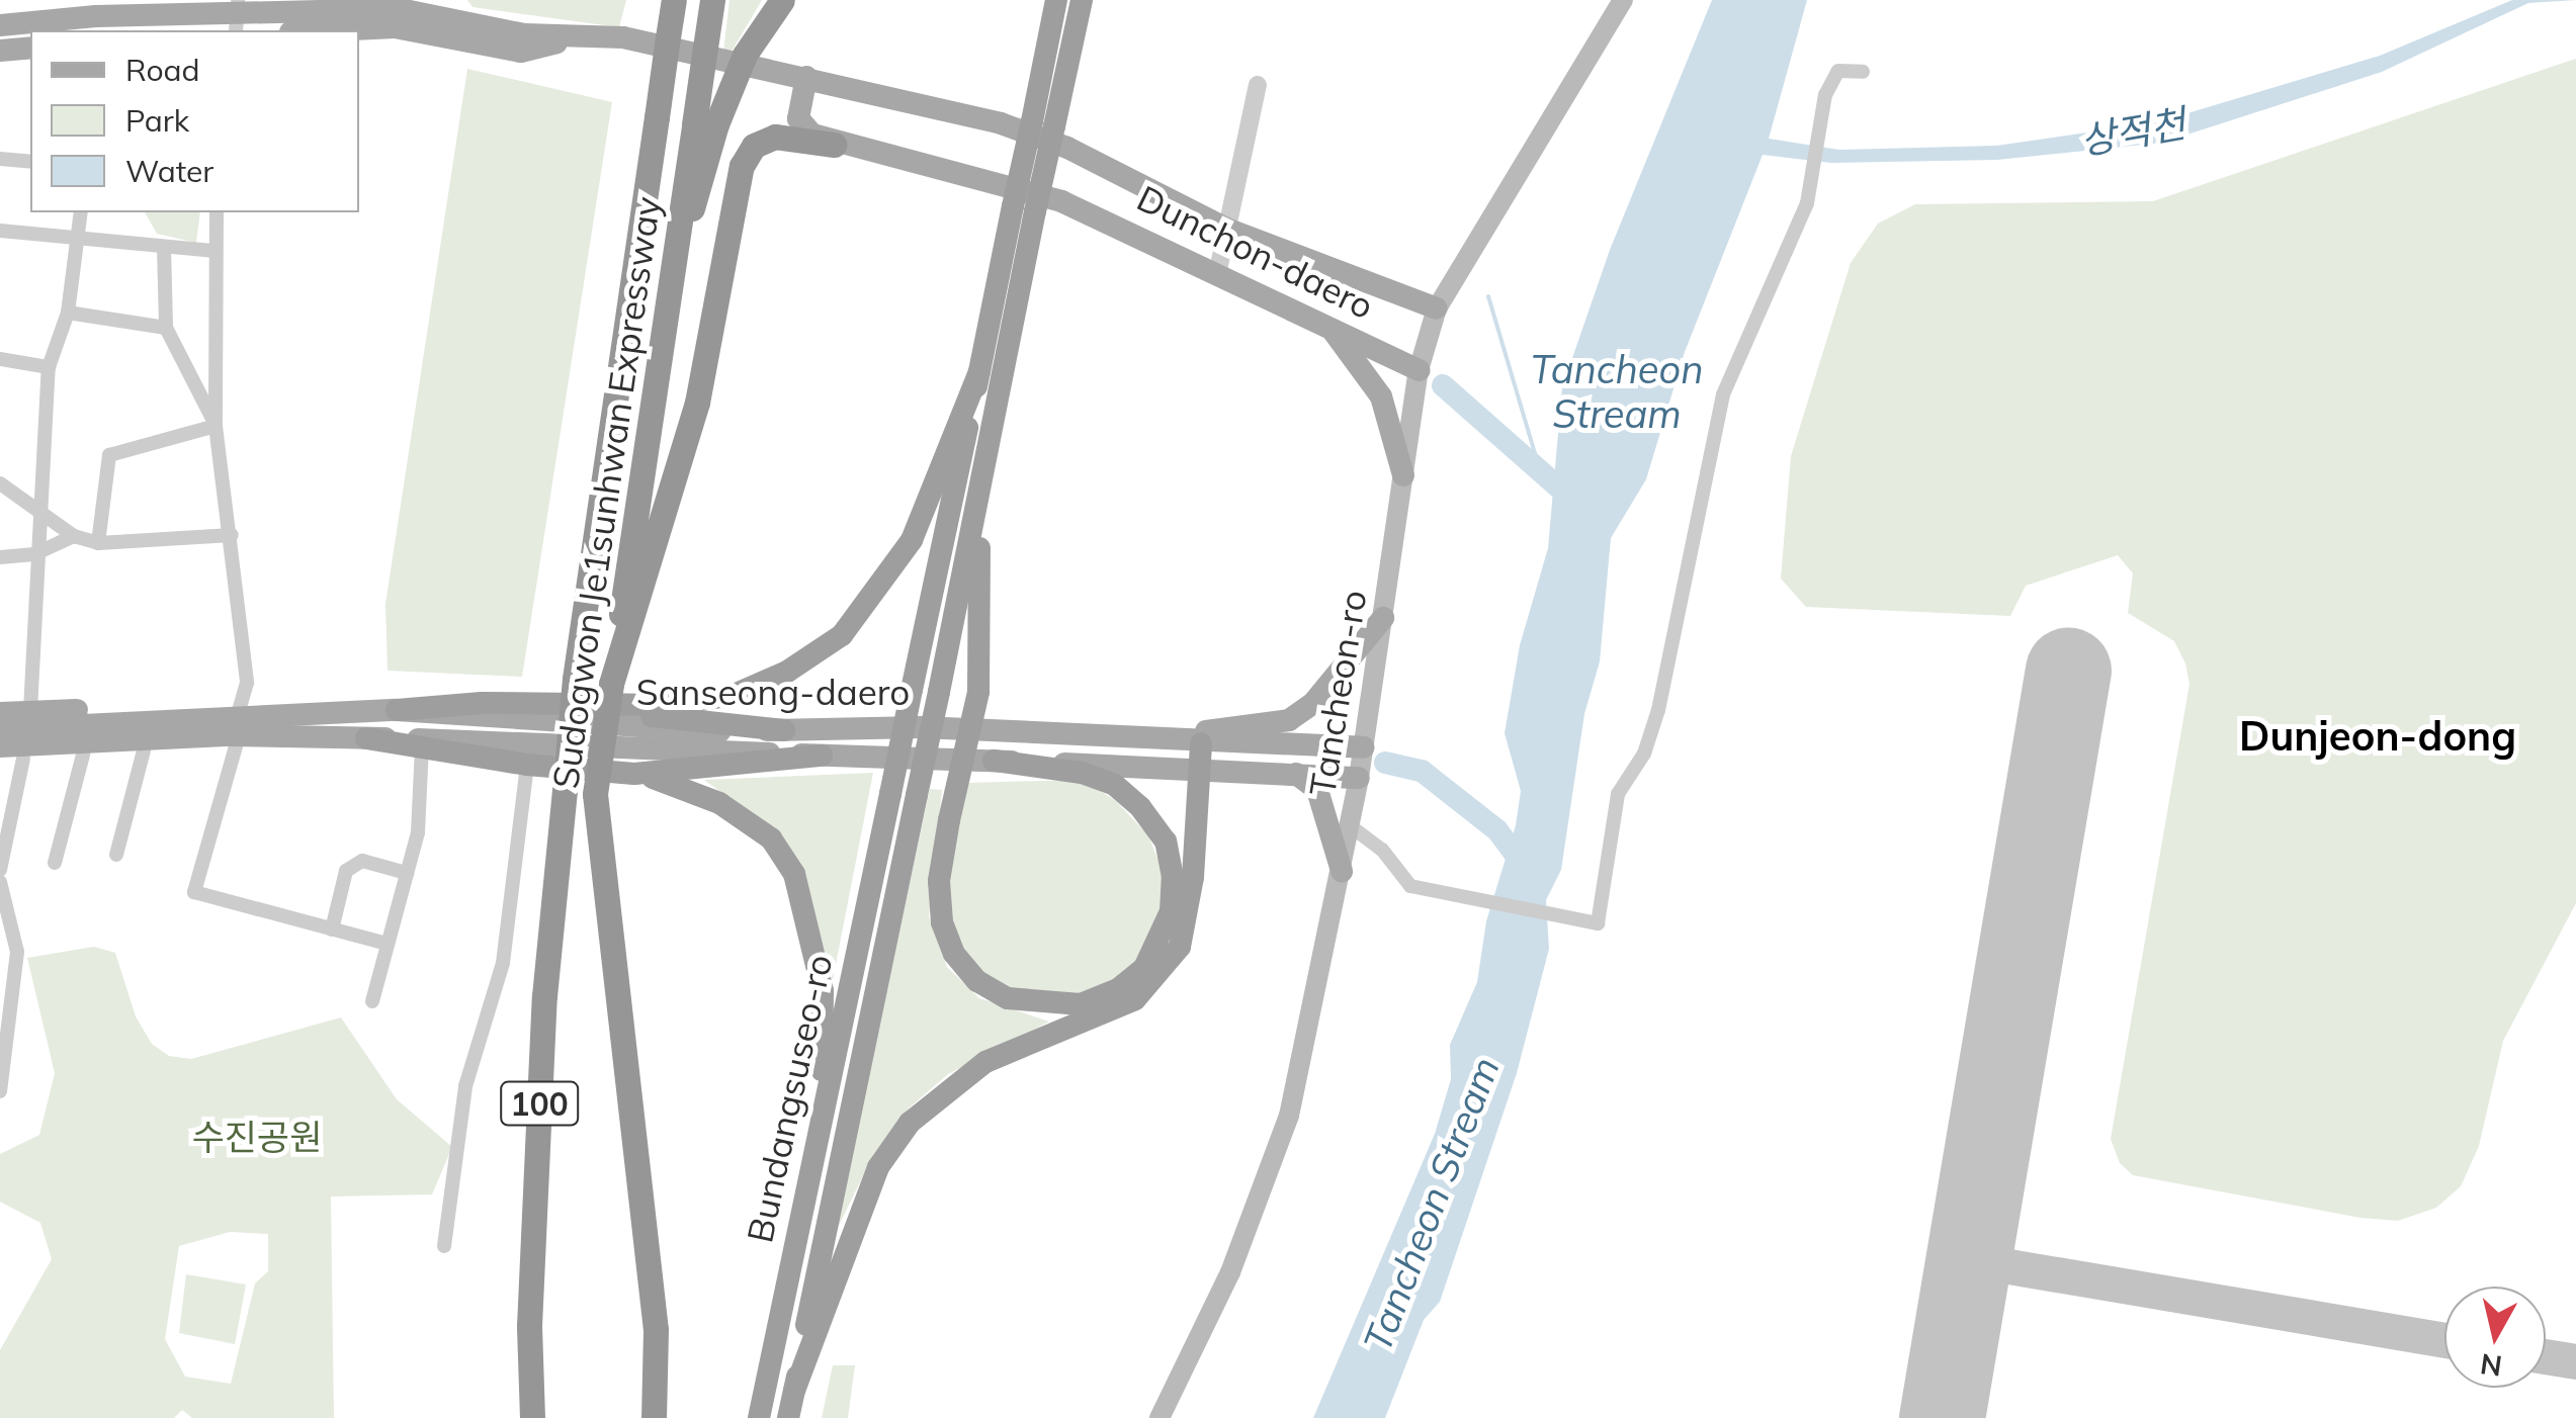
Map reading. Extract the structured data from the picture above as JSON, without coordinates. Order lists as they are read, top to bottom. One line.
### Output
{"streets":{"highway":["Sudogwon Je1sunhwan Expressway","Bundangsuseo-ro","100"],"main road":["Dunchon-daero","Sanseong-daero","Tancheon-ro"]},"crossings":[["Dunchon-daero","Tancheon-ro"],["Sanseong-daero","Tancheon-ro"]],"districts":["Dunjeon-dong"],"water":["상적천","Tancheon Stream"],"parks":["수진공원"],"legend":["Road","Park","Water"],"north":"bottom"}
